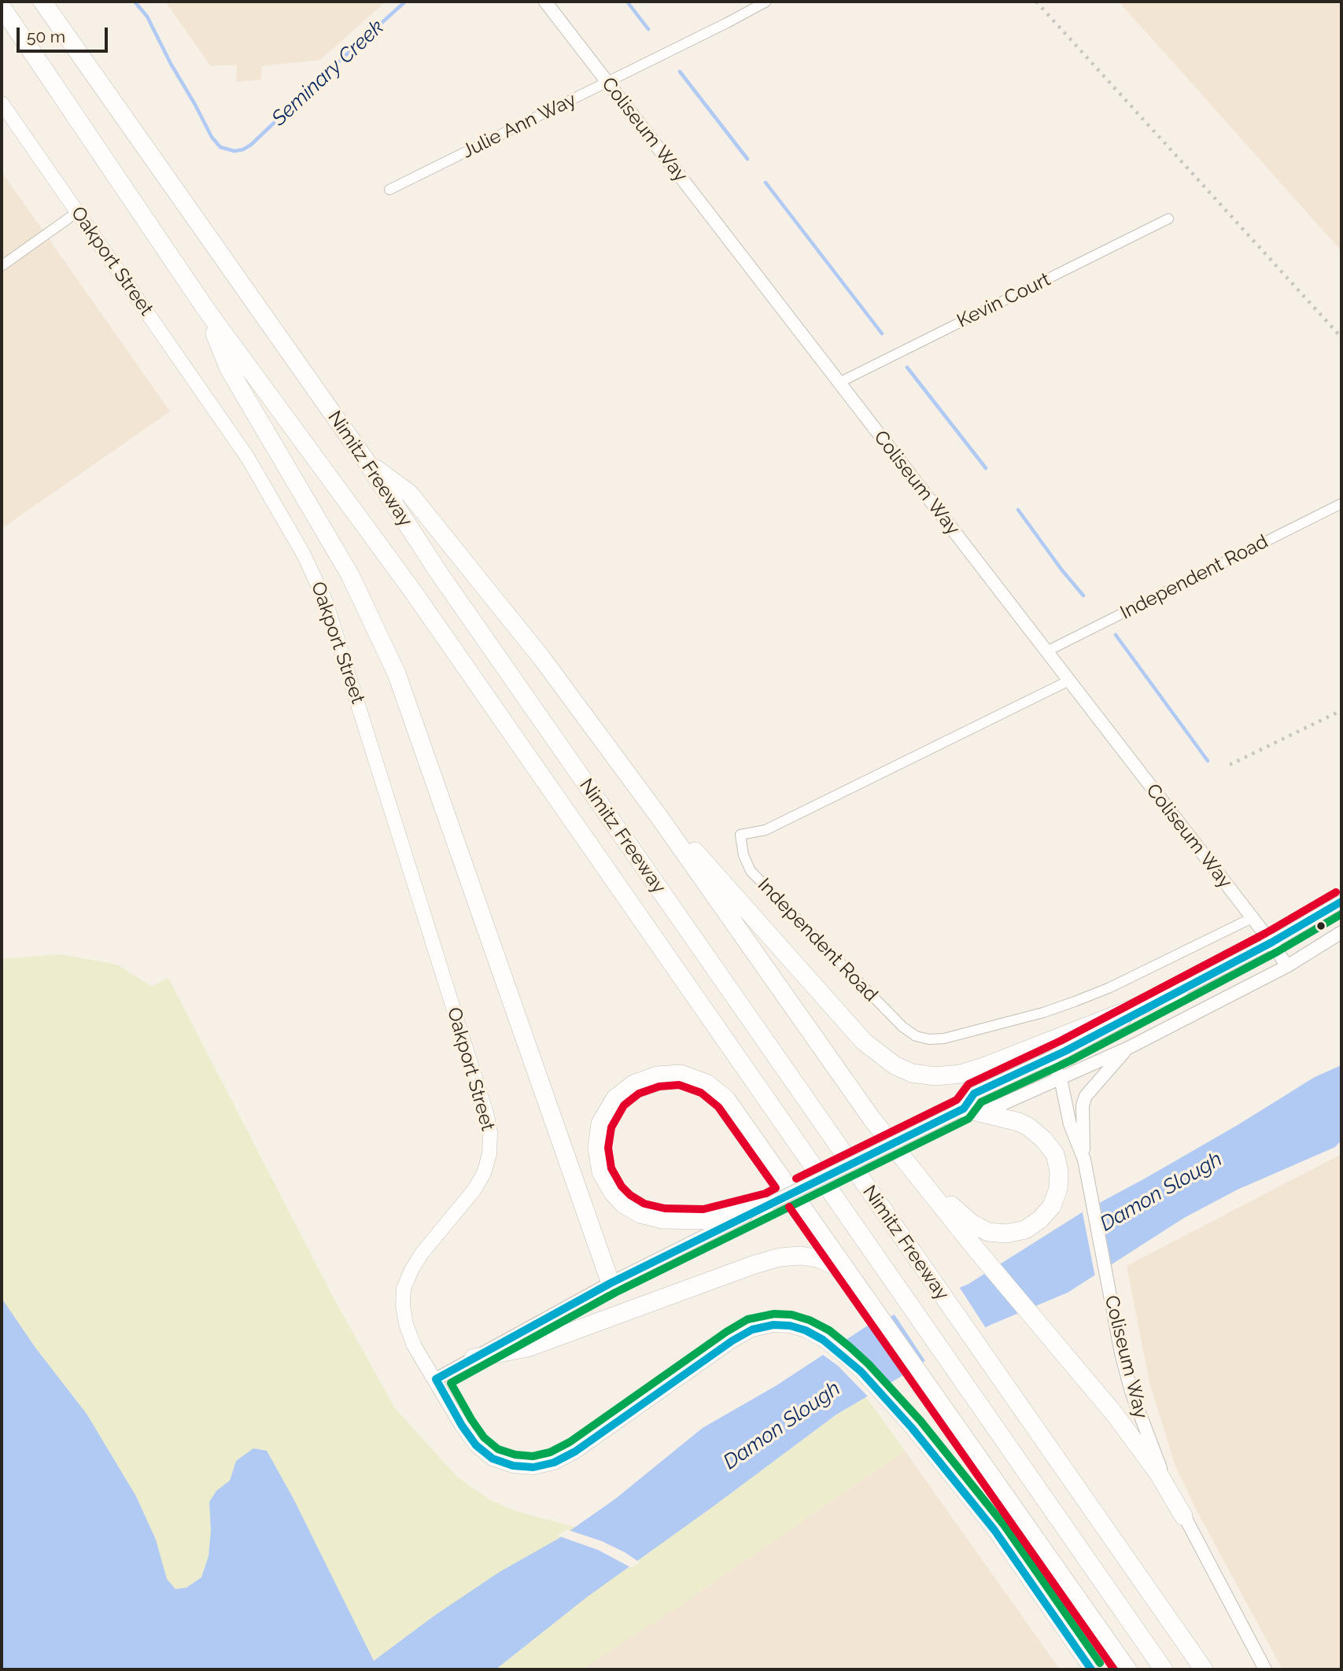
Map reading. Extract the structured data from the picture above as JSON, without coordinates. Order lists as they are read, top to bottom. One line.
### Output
{"streets":{"highway":["Nimitz Freeway"],"main road":["Oakport Street"],"street":["Julie Ann Way","Coliseum Way","Kevin Court","Independent Road"]},"crossings":[["Julie Ann Way","Coliseum Way"],["Coliseum Way","Kevin Court"],["Coliseum Way","Independent Road"]],"water":["Seminary Creek","Damon Slough"],"scale_bar":"50 m"}
